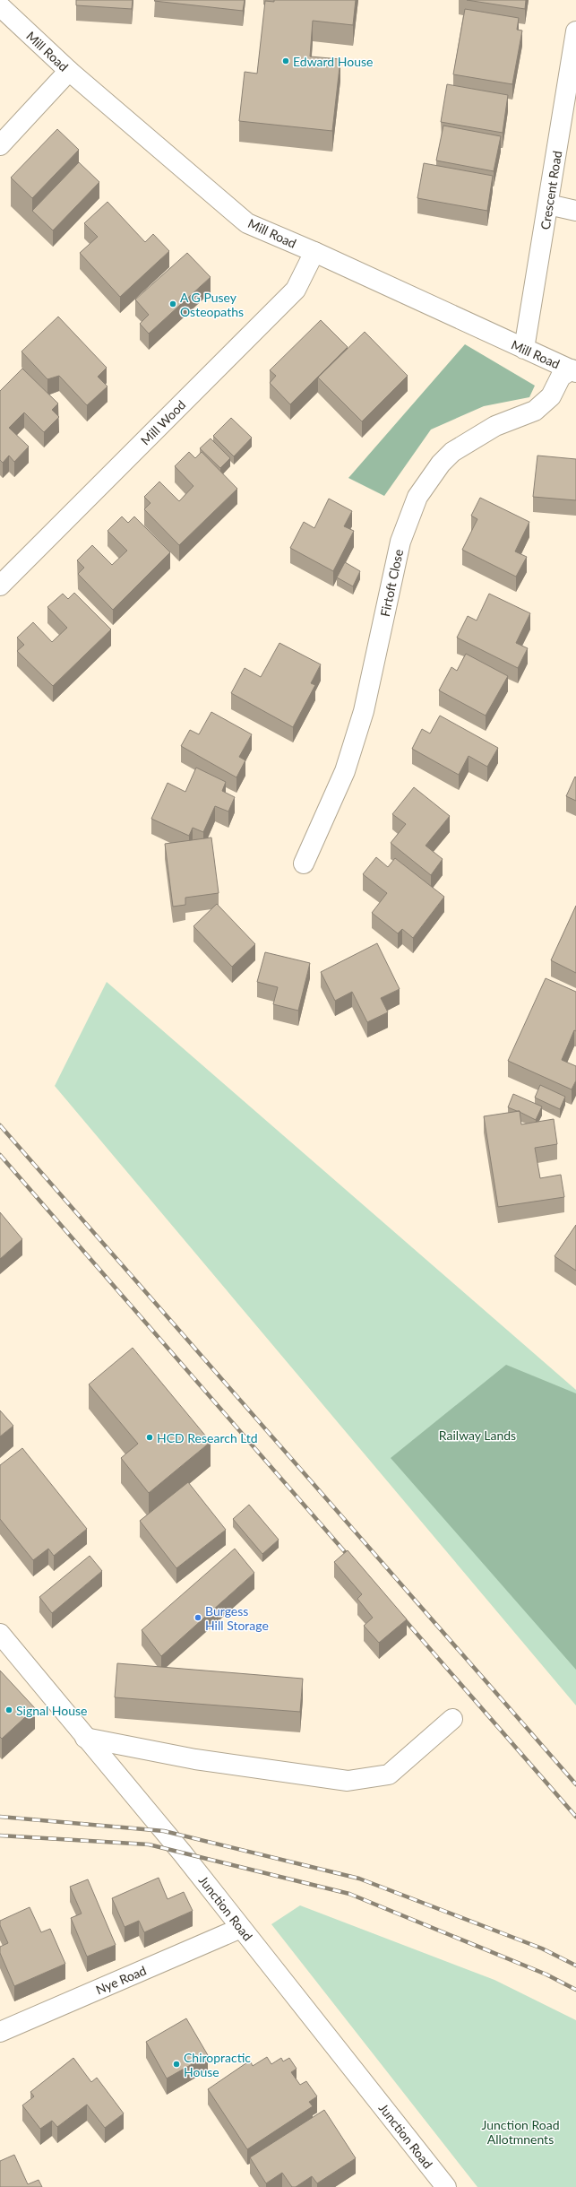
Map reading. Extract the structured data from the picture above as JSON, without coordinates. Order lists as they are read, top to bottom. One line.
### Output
{"streets":{"street":["Mill Road","Crescent Road","Mill Wood","Firtoft Close","Junction Road","Nye Road"]},"crossings":[["Mill Road","Crescent Road"],["Mill Road","Mill Wood"],["Mill Road","Firtoft Close"],["Junction Road","Nye Road"]],"parks":["Railway Lands","Junction Road Allotmnents"],"places":["Edward House","A G Pusey Osteopaths","HCD Research Ltd","Burgess Hill Storage","Signal House","Chiropractic House"]}
